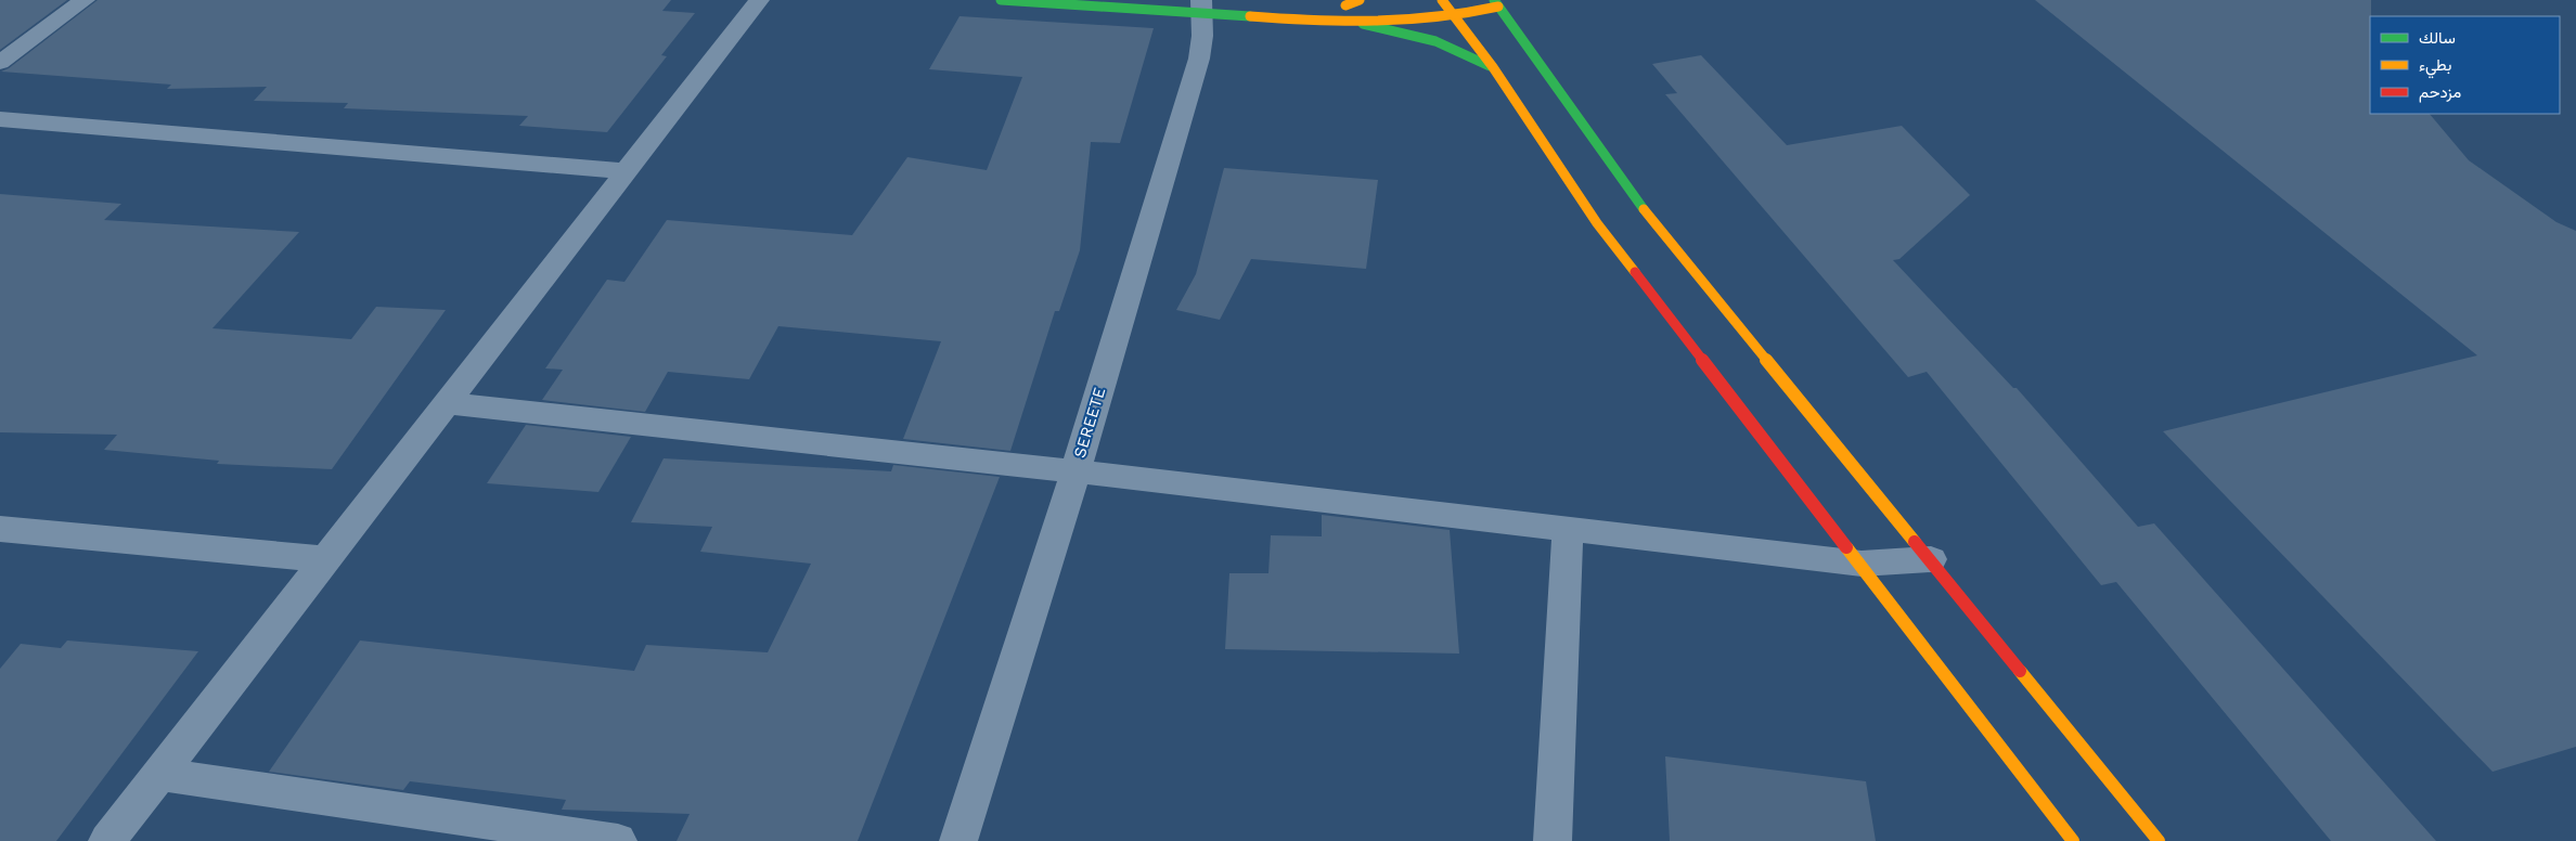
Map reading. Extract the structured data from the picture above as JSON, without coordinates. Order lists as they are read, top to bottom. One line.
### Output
{"streets":{"street":["SEREETE"]},"legend":["سالك","بطيء","مزدحم"]}
